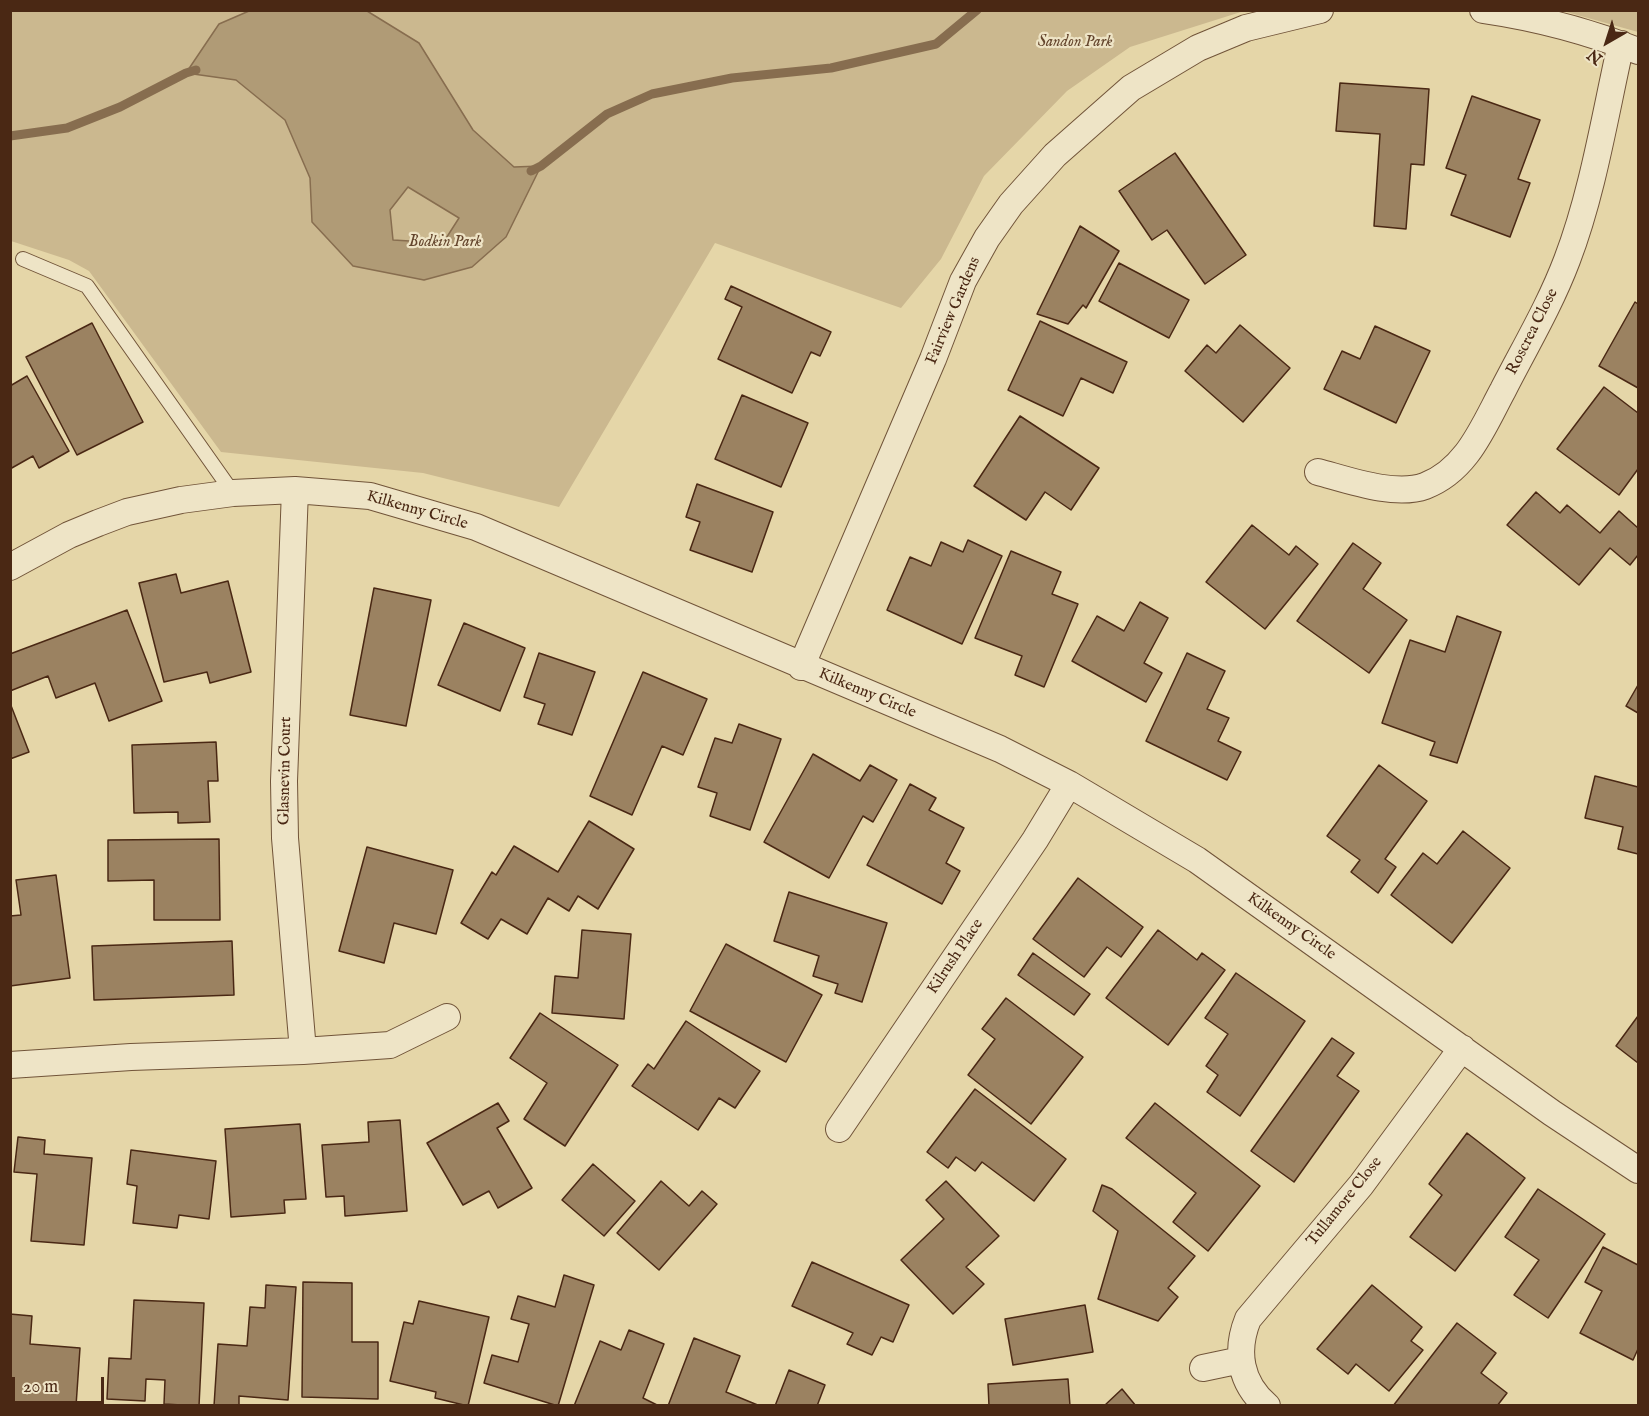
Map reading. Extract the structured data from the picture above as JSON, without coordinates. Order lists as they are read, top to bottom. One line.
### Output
{"streets":{"street":["Fairview Gardens","Roscrea Close","Kilkenny Circle","Glasnevin Court","Kilrush Place","Tullamore Close"]},"crossings":[["Fairview Gardens","Kilkenny Circle"],["Kilkenny Circle","Glasnevin Court"],["Kilkenny Circle","Kilrush Place"],["Kilkenny Circle","Tullamore Close"]],"parks":["Sandon Park","Bodkin Park"],"scale_bar":"20 m","north":"bottom left"}
